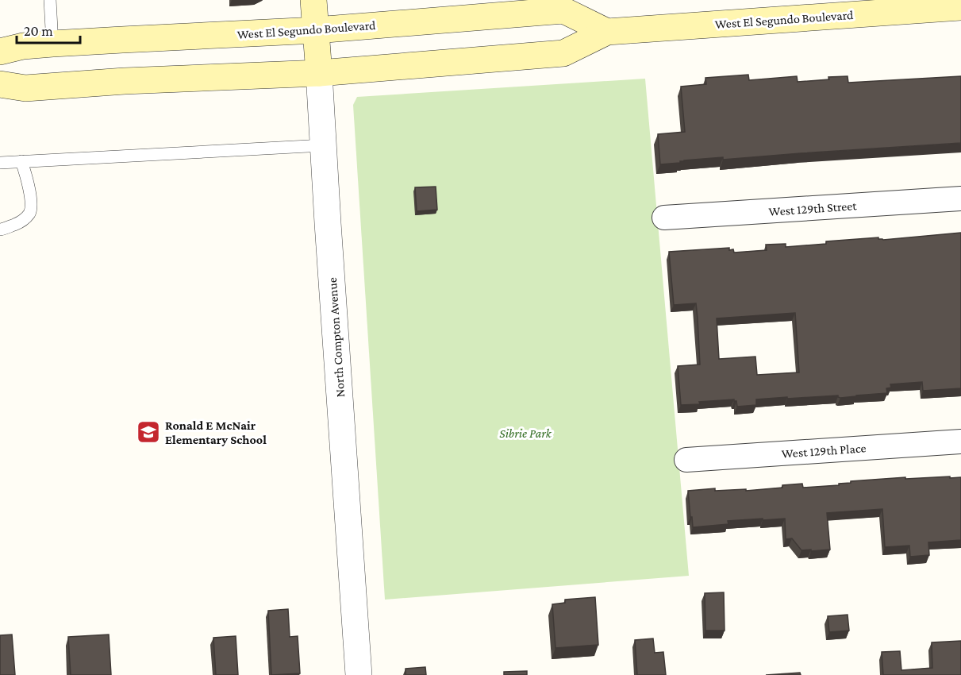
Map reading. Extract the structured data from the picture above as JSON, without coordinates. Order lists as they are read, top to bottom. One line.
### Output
{"streets":{"main road":["West El Segundo Boulevard","North Compton Avenue"],"street":["West 129th Street","West 129th Place"]},"crossings":[["West El Segundo Boulevard","North Compton Avenue"]],"parks":["Sibrie Park"],"places":{"school or university":["Ronald E McNair Elementary School"]},"scale_bar":"20 m"}
